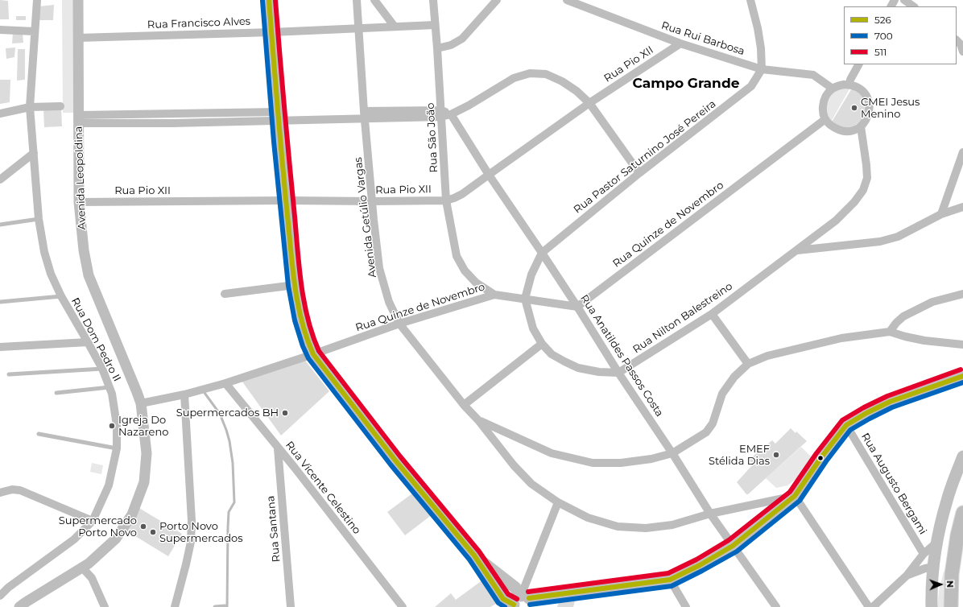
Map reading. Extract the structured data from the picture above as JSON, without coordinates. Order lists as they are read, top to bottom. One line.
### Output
{"streets":{"street":["Rua Francisco Alves","Rua Rui Barbosa","Rua Pio XII","Rua São João","Rua Pastor Saturnino José Pereira","Avenida Leopoldina","Avenida Getúlio Vargas","Rua Quinze de Novembro","Rua Nilton Balestreino","Rua Dom Pedro II","Rua Anatildes Passos Costa","Rua Augusto Bergami","Rua Vicente Celestino","Rua Santana"]},"crossings":[["Rua Francisco Alves","Rua São João"],["Rua Francisco Alves","Avenida Leopoldina"],["Rua Francisco Alves","Avenida Getúlio Vargas"],["Rua Rui Barbosa","Rua Pio XII"],["Rua Rui Barbosa","Rua Pastor Saturnino José Pereira"],["Rua Rui Barbosa","Rua Quinze de Novembro"],["Rua Rui Barbosa","Rua Nilton Balestreino"],["Rua Pio XII","Rua São João"],["Rua Pio XII","Avenida Leopoldina"],["Rua Pio XII","Avenida Getúlio Vargas"],["Rua Pio XII","Rua Anatildes Passos Costa"],["Rua São João","Rua Quinze de Novembro"],["Rua Pastor Saturnino José Pereira","Rua Anatildes Passos Costa"],["Avenida Leopoldina","Rua Quinze de Novembro"],["Avenida Getúlio Vargas","Rua Quinze de Novembro"],["Avenida Getúlio Vargas","Rua Anatildes Passos Costa"],["Rua Quinze de Novembro","Rua Nilton Balestreino"],["Rua Quinze de Novembro","Rua Anatildes Passos Costa"],["Rua Quinze de Novembro","Rua Vicente Celestino"],["Rua Nilton Balestreino","Rua Anatildes Passos Costa"],["Rua Vicente Celestino","Rua Santana"]],"districts":["Campo Grande"],"places":["CMEI Jesus Menino","Supermercados BH","Igreja Do Nazareno","EMEF Stélida Dias","Supermercado Porto Novo","Porto Novo Supermercados"],"lines":["transit line 526","transit line 511","transit line 700"],"legend":["526","700","511"],"north":"right"}
